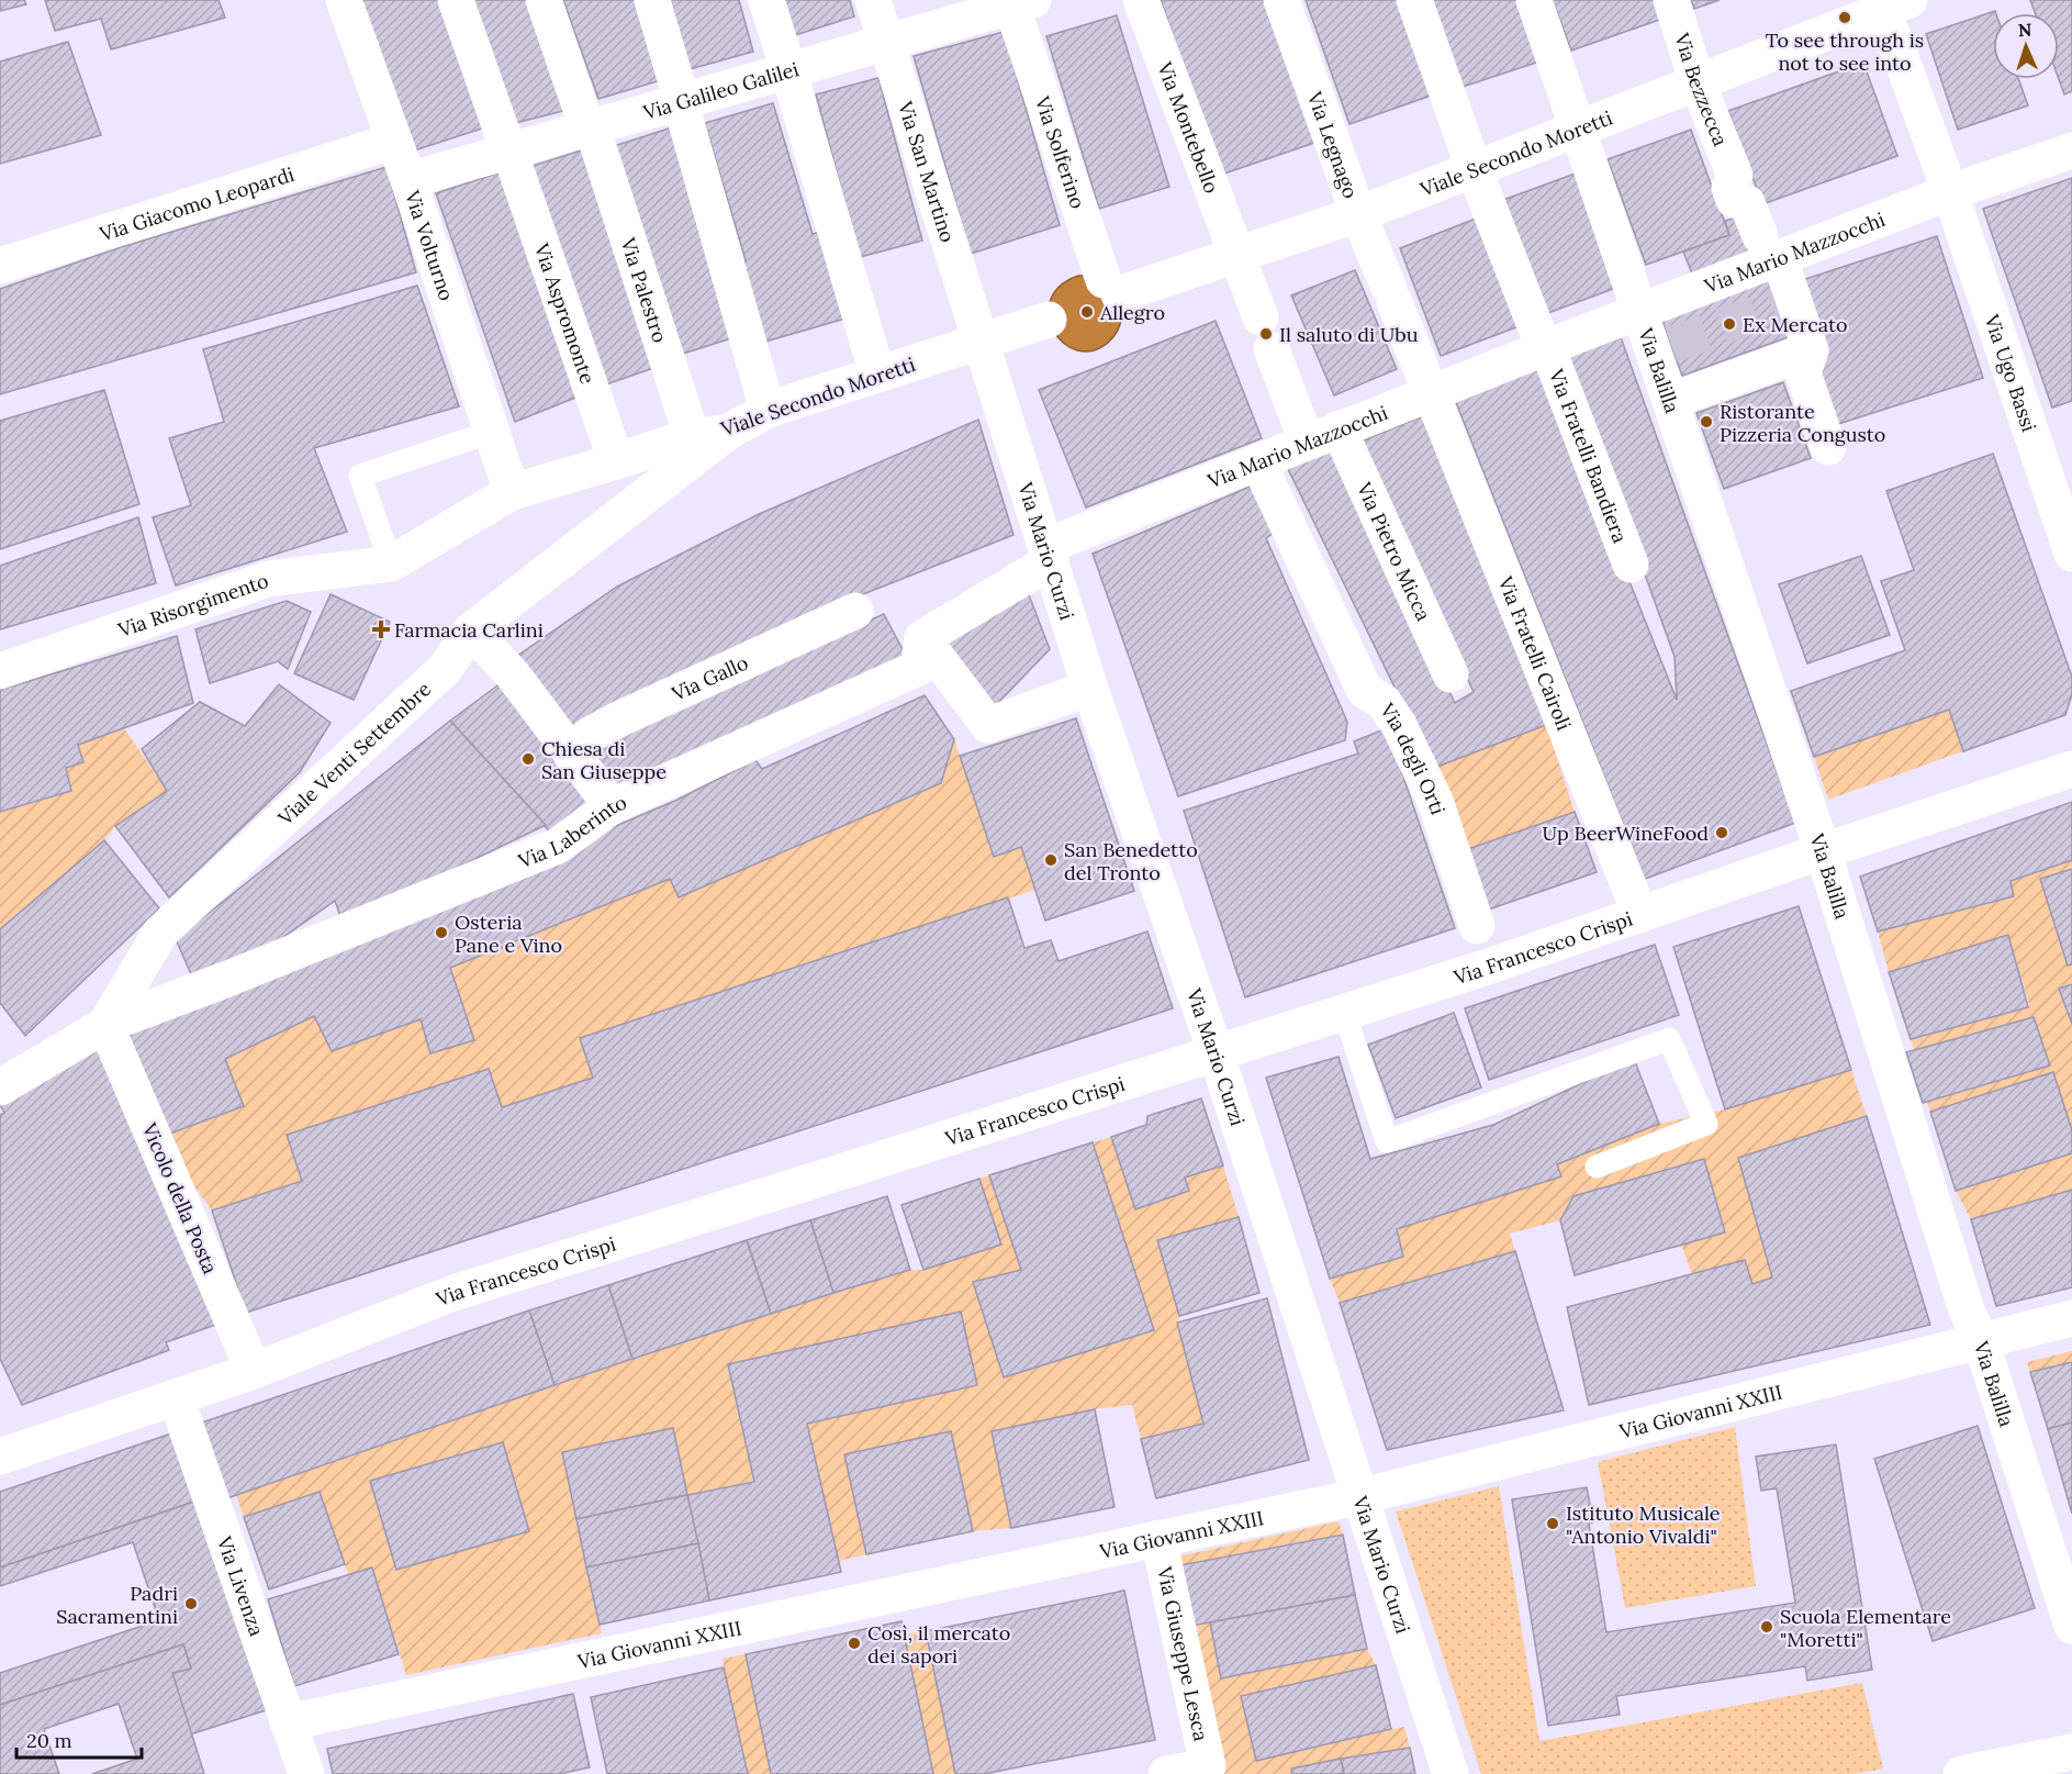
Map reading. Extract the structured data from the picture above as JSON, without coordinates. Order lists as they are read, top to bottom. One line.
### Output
{"streets":{"street":["Via Bezzecca","Via Galileo Galilei","Via Montebello","Via Legnago","Via Solferino","Viale Secondo Moretti","Via San Martino","Via Giacomo Leopardi","Via Volturno","Via Mario Mazzocchi","Via Palestro","Via Aspromonte","Via Balilla","Via Ugo Bassi","Via Fratelli Bandiera","Via Mario Curzi","Via Pietro Micca","Via Risorgimento","Via Fratelli Cairoli","Via Gallo","Viale Venti Settembre","Via degli Orti","Via Laberinto","Via Francesco Crispi","Vicolo della Posta","Via Giovanni XXIII","Via Livenza","Via Giuseppe Lesca"]},"crossings":[["Via Bezzecca","Viale Secondo Moretti"],["Via Bezzecca","Via Mario Mazzocchi"],["Via Galileo Galilei","Via Solferino"],["Via Galileo Galilei","Via San Martino"],["Via Galileo Galilei","Via Volturno"],["Via Galileo Galilei","Via Palestro"],["Via Galileo Galilei","Via Aspromonte"],["Via Montebello","Viale Secondo Moretti"],["Via Legnago","Viale Secondo Moretti"],["Via Legnago","Via Mario Mazzocchi"],["Via Legnago","Via Fratelli Cairoli"],["Via Solferino","Viale Secondo Moretti"],["Viale Secondo Moretti","Via San Martino"],["Viale Secondo Moretti","Via Volturno"],["Viale Secondo Moretti","Via Palestro"],["Viale Secondo Moretti","Via Aspromonte"],["Viale Secondo Moretti","Via Balilla"],["Viale Secondo Moretti","Via Ugo Bassi"],["Viale Secondo Moretti","Via Fratelli Bandiera"],["Viale Secondo Moretti","Via Mario Curzi"],["Viale Secondo Moretti","Via Risorgimento"],["Viale Secondo Moretti","Viale Venti Settembre"],["Via San Martino","Via Mario Curzi"],["Via Giacomo Leopardi","Via Volturno"],["Via Mario Mazzocchi","Via Balilla"],["Via Mario Mazzocchi","Via Ugo Bassi"],["Via Mario Mazzocchi","Via Fratelli Bandiera"],["Via Mario Mazzocchi","Via Mario Curzi"],["Via Mario Mazzocchi","Via Pietro Micca"],["Via Mario Mazzocchi","Via Fratelli Cairoli"],["Via Mario Mazzocchi","Via degli Orti"],["Via Balilla","Via Francesco Crispi"],["Via Balilla","Via Giovanni XXIII"],["Via Mario Curzi","Via Francesco Crispi"],["Via Mario Curzi","Via Giovanni XXIII"],["Via Fratelli Cairoli","Via Francesco Crispi"],["Viale Venti Settembre","Via Laberinto"],["Viale Venti Settembre","Vicolo della Posta"],["Via Laberinto","Vicolo della Posta"],["Via Francesco Crispi","Vicolo della Posta"],["Via Francesco Crispi","Via Livenza"],["Via Giovanni XXIII","Via Livenza"],["Via Giovanni XXIII","Via Giuseppe Lesca"]],"places":{"other":["To see through is not to see into","Allegro","Ex Mercato","Il saluto di Ubu","Ristorante Pizzeria Congusto","Chiesa di San Giuseppe","Up BeerWineFood","San Benedetto del Tronto","Osteria Pane e Vino","Istituto Musicale \"Antonio Vivaldi\"","Padri Sacramentini","Scuola Elementare \"Moretti\"","Così, il mercato dei sapori"],"health":["Farmacia Carlini"]},"scale_bar":"20 m","north":"top"}
